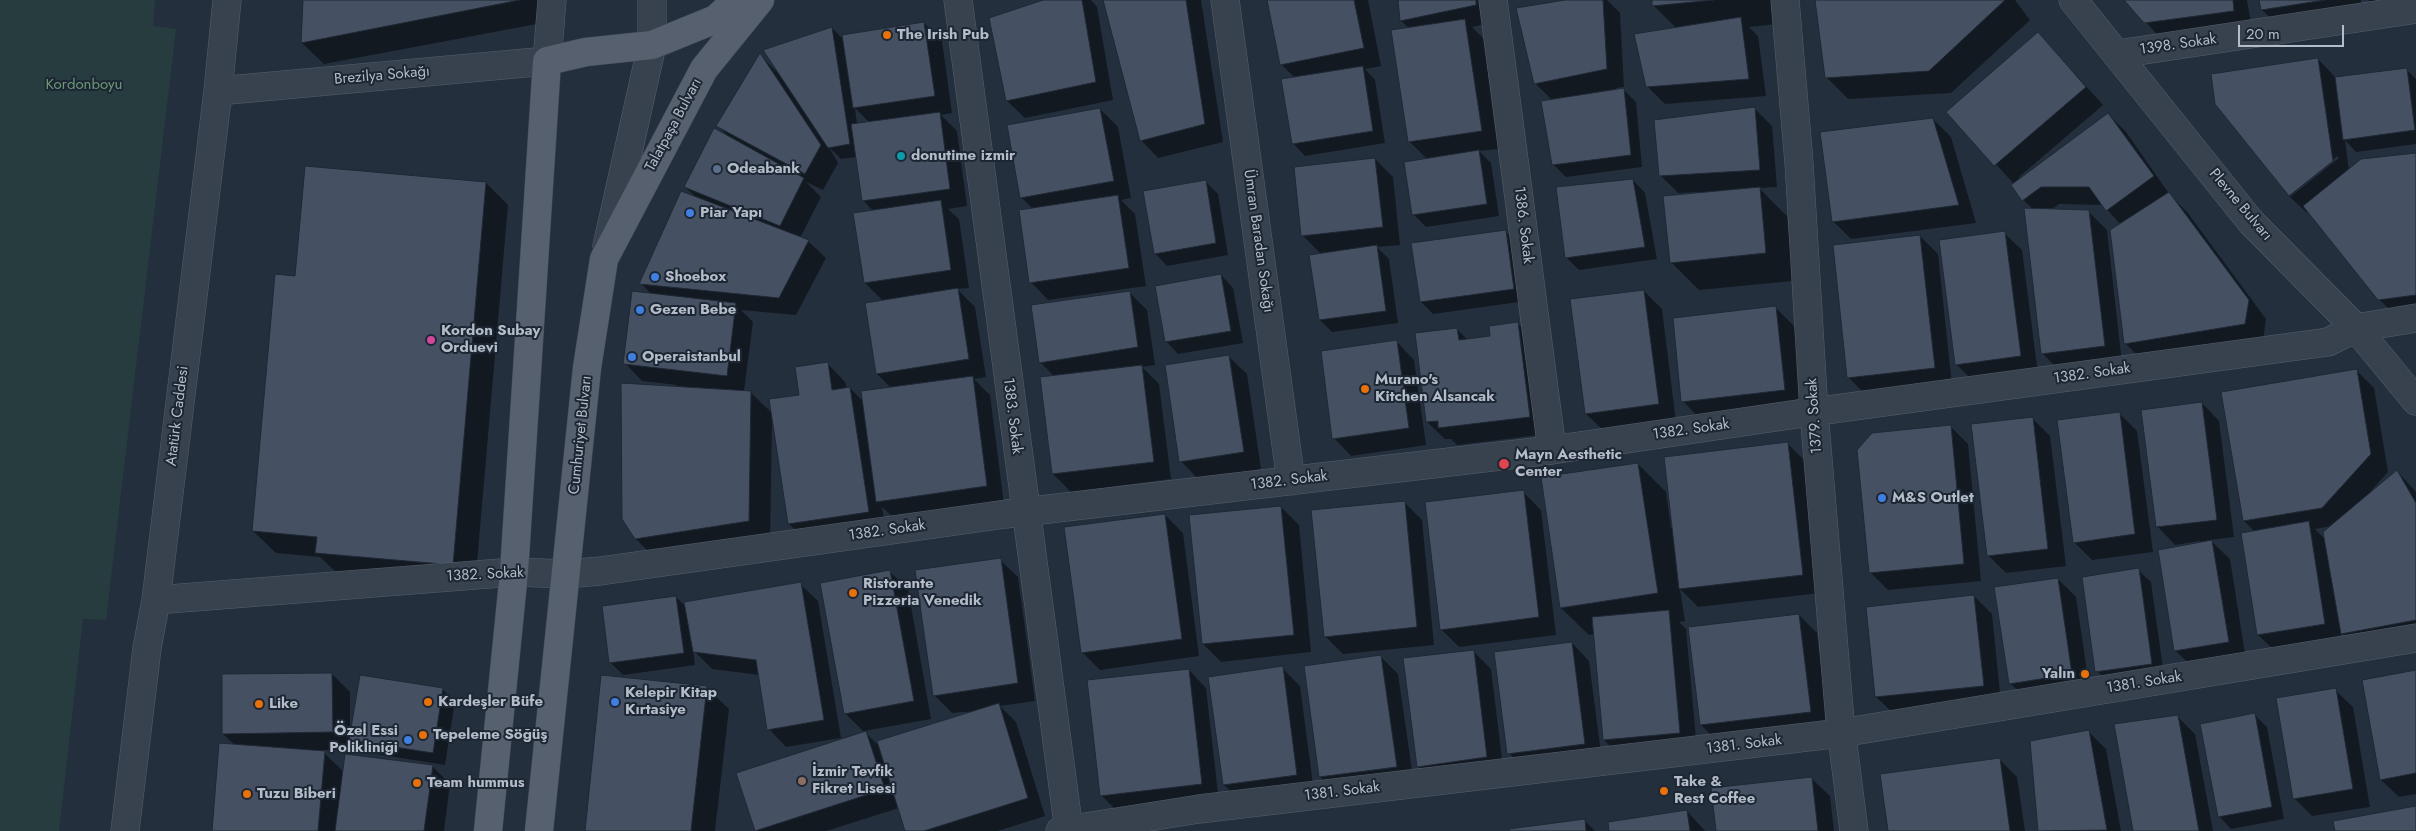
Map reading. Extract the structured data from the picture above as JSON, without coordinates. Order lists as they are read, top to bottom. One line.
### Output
{"streets":{"main road":["Talatpaşa Bulvarı","Cumhuriyet Bulvarı"],"street":["1398. Sokak","Brezilya Sokağı","Plevne Bulvarı","1386. Sokak","Ümran Baradan Sokağı","1382. Sokak","Atatürk Caddesi","1383. Sokak","1379. Sokak","1381. Sokak"]},"crossings":[["1398. Sokak","Plevne Bulvarı"],["Brezilya Sokağı","Atatürk Caddesi"],["Talatpaşa Bulvarı","Cumhuriyet Bulvarı"],["Plevne Bulvarı","1382. Sokak"],["1386. Sokak","1382. Sokak"],["Ümran Baradan Sokağı","1382. Sokak"],["1382. Sokak","Atatürk Caddesi"],["1382. Sokak","1383. Sokak"],["1382. Sokak","1379. Sokak"],["1382. Sokak","Cumhuriyet Bulvarı"],["1383. Sokak","1381. Sokak"],["1379. Sokak","1381. Sokak"]],"parks":["Kordonboyu"],"places":["The Irish Pub","donutime izmir","Odeabank","Piar Yapı","Shoebox","Gezen Bebe","Kordon Subay Orduevi","Operaistanbul","Murano's Kitchen Alsancak","Mayn Aesthetic Center","M&S Outlet","Ristorante Pizzeria Venedik","Yalın","Kardeşler Büfe","Kelepir Kitap Kırtasiye","Like","Tepeleme Söğüş","Özel Essi Polikliniği","İzmir Tevfik Fikret Lisesi","Team hummus","Take & Rest Coffee","Tuzu Biberi"],"scale_bar":"20 m"}
